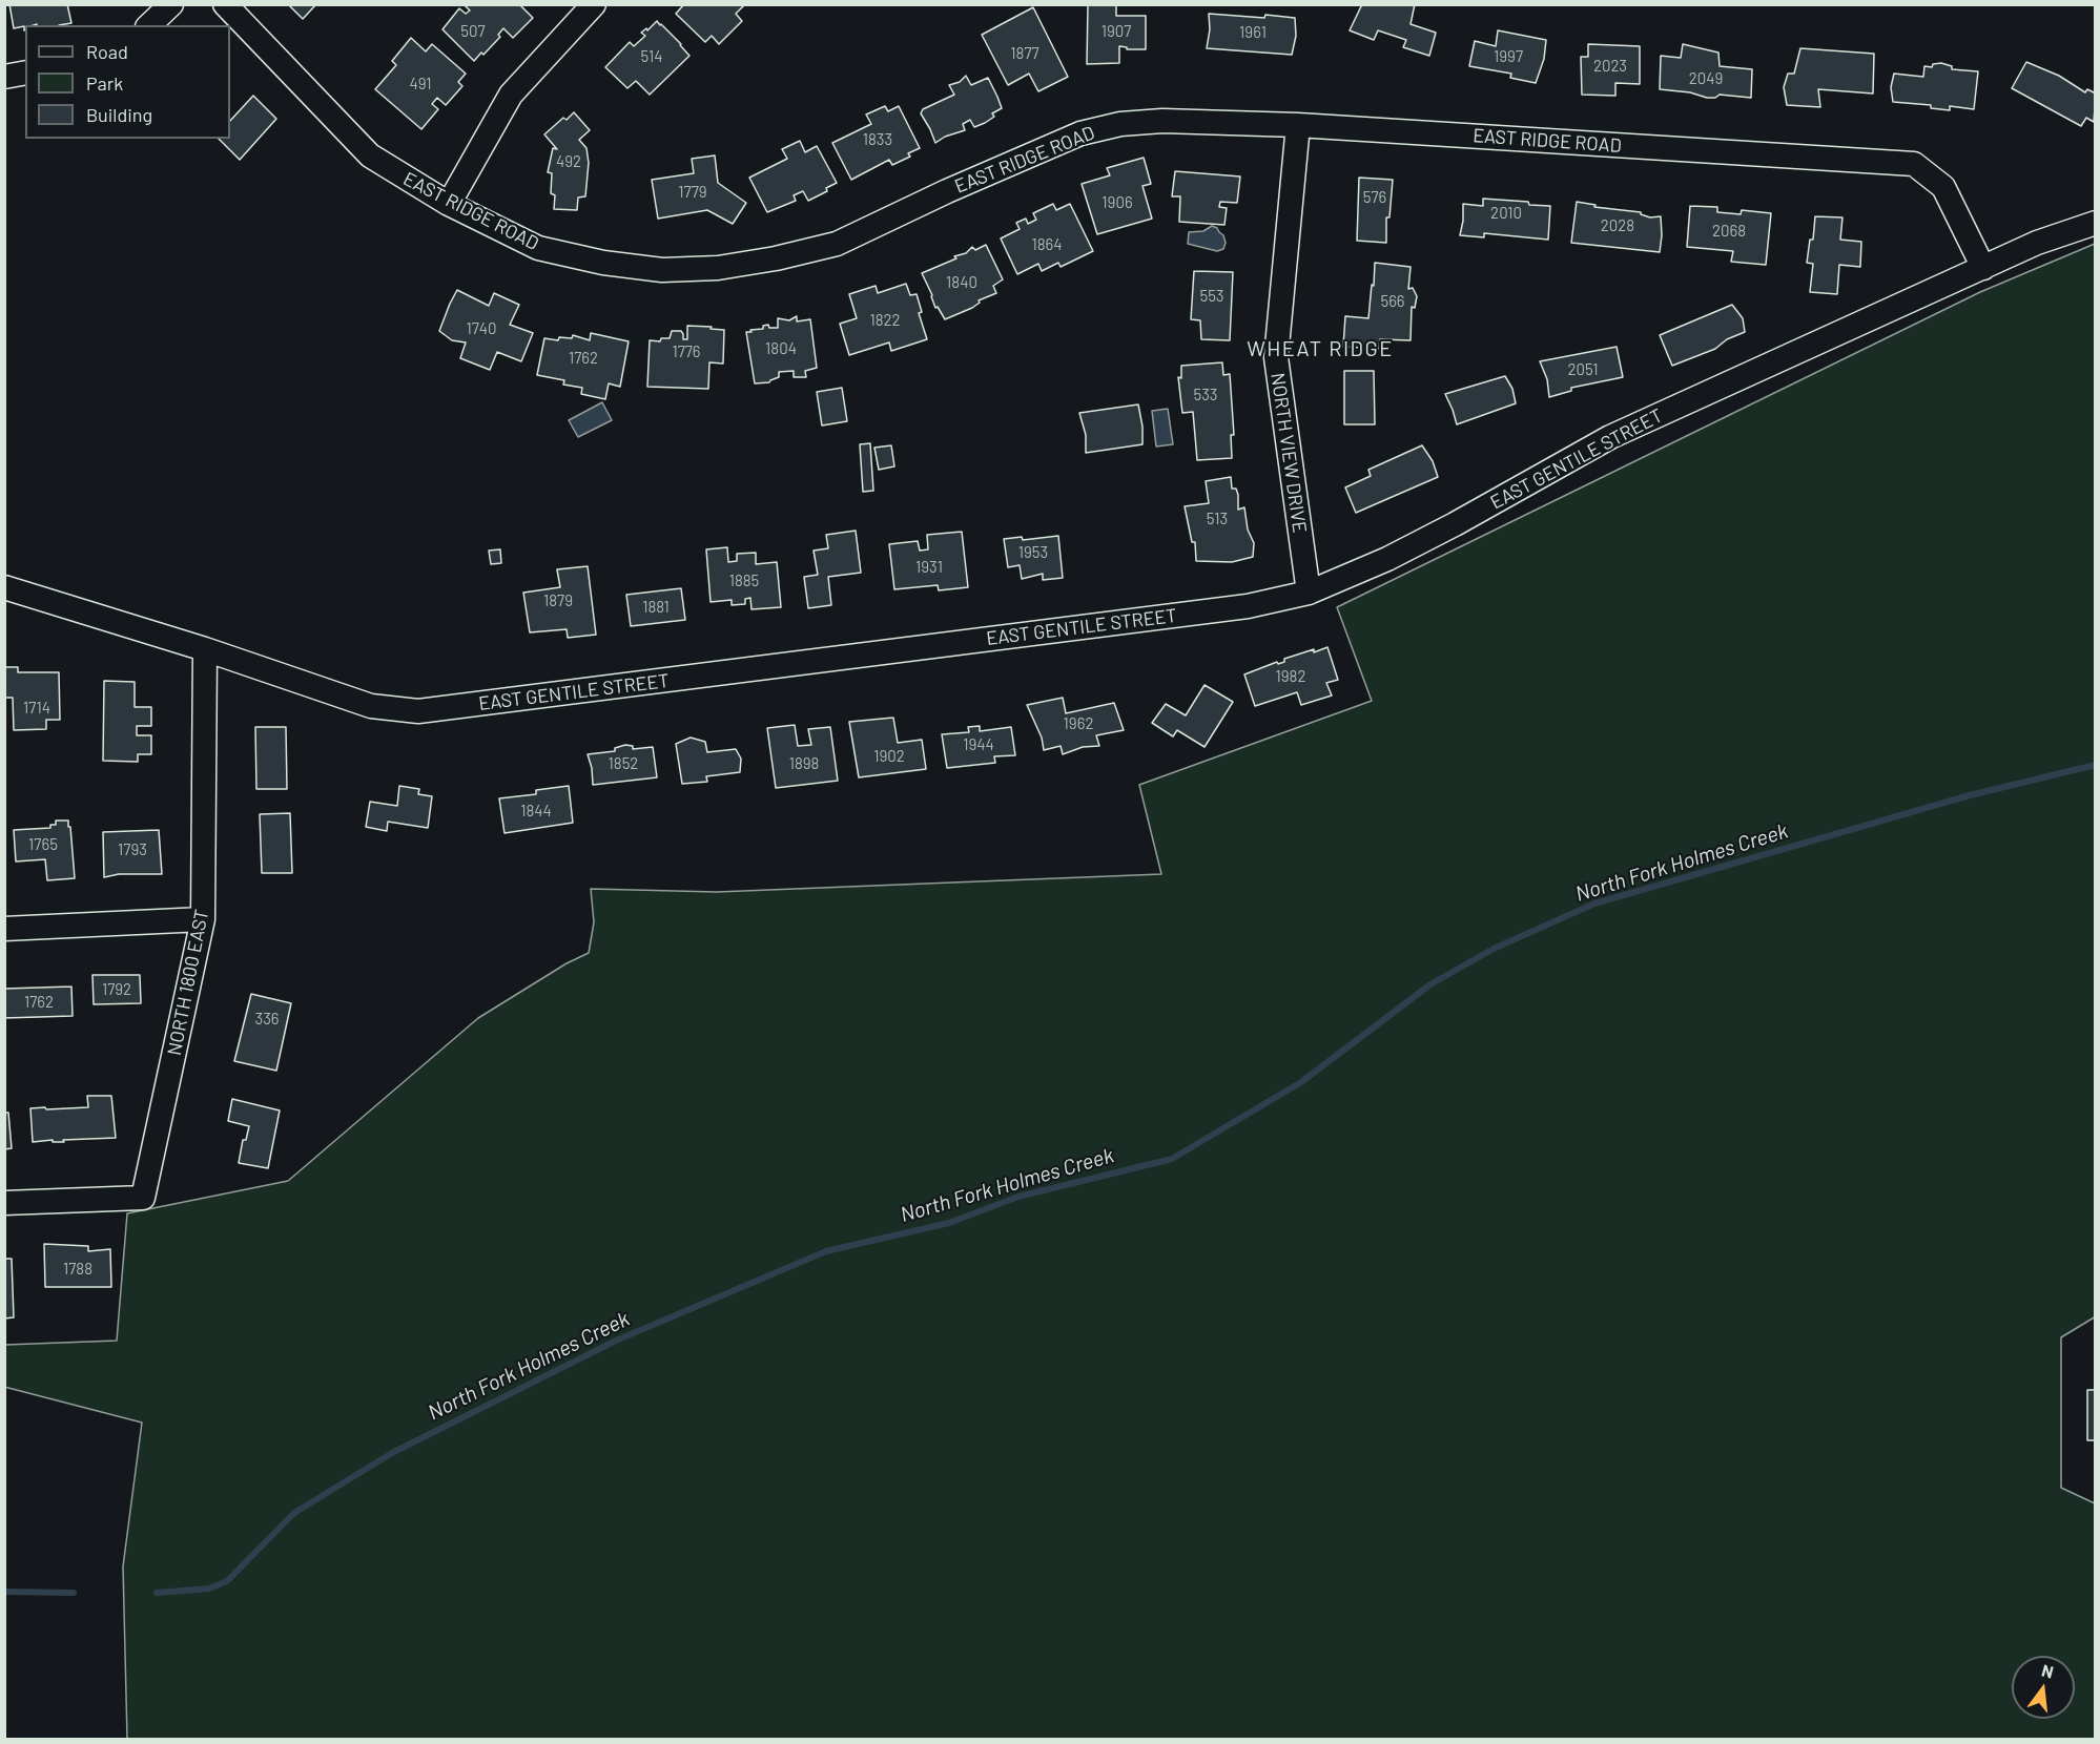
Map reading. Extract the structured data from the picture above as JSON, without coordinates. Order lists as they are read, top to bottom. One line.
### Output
{"streets":{"street":["EAST RIDGE ROAD","NORTH VIEW DRIVE","EAST GENTILE STREET","NORTH 1800 EAST"]},"crossings":[["EAST RIDGE ROAD","NORTH VIEW DRIVE"],["EAST RIDGE ROAD","EAST GENTILE STREET"],["NORTH VIEW DRIVE","EAST GENTILE STREET"],["EAST GENTILE STREET","NORTH 1800 EAST"]],"districts":["WHEAT RIDGE"],"water":["North Fork Holmes Creek"],"house_numbers":["507","1907","1961","1877","514","1997","2023","2049","491","1833","492","1779","576","1906","2010","2028","2068","1864","1840","553","566","1822","1740","1804","1776","1762","2051","533","513","1953","1931","1885","1879","1881","1982","1714","1962","1944","1902","1852","1898","1844","1765","1793","1792","1762","336","1788"],"legend":["Road","Park","Building"],"north":"top"}
